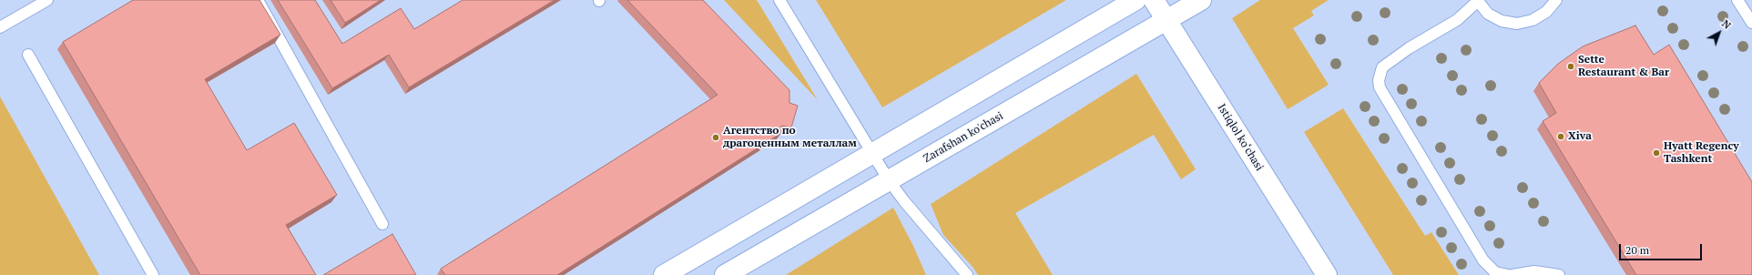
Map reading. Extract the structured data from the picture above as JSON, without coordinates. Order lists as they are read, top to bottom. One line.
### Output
{"streets":{"street":["Zarafshan ko'chasi","Istiqlol ko‘chasi"]},"crossings":[["Zarafshan ko'chasi","Istiqlol ko‘chasi"]],"places":["Sette Restaurant & Bar","Xiva","Агентство по драгоценным металлам","Hyatt Regency Tashkent"],"scale_bar":"20 m","north":"top right"}
